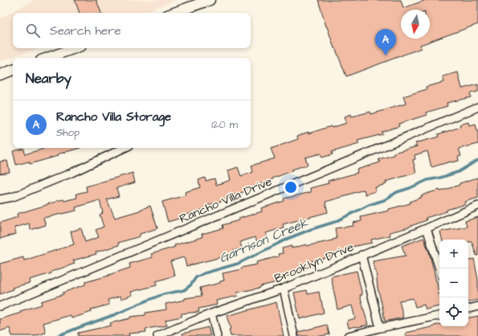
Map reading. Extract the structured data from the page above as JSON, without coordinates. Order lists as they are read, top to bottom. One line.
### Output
{"streets":{"street":["Rancho Villa Drive","Brooklyn Drive"]},"water":["Garrison Creek"],"north":"bottom","page":{"search":"Search here","pins":"A","heading":"Nearby","list":[{"mark":"A","name":"Rancho Villa Storage","note":"Shop","value":"120 m"}],"map_buttons":["+","−"]}}
